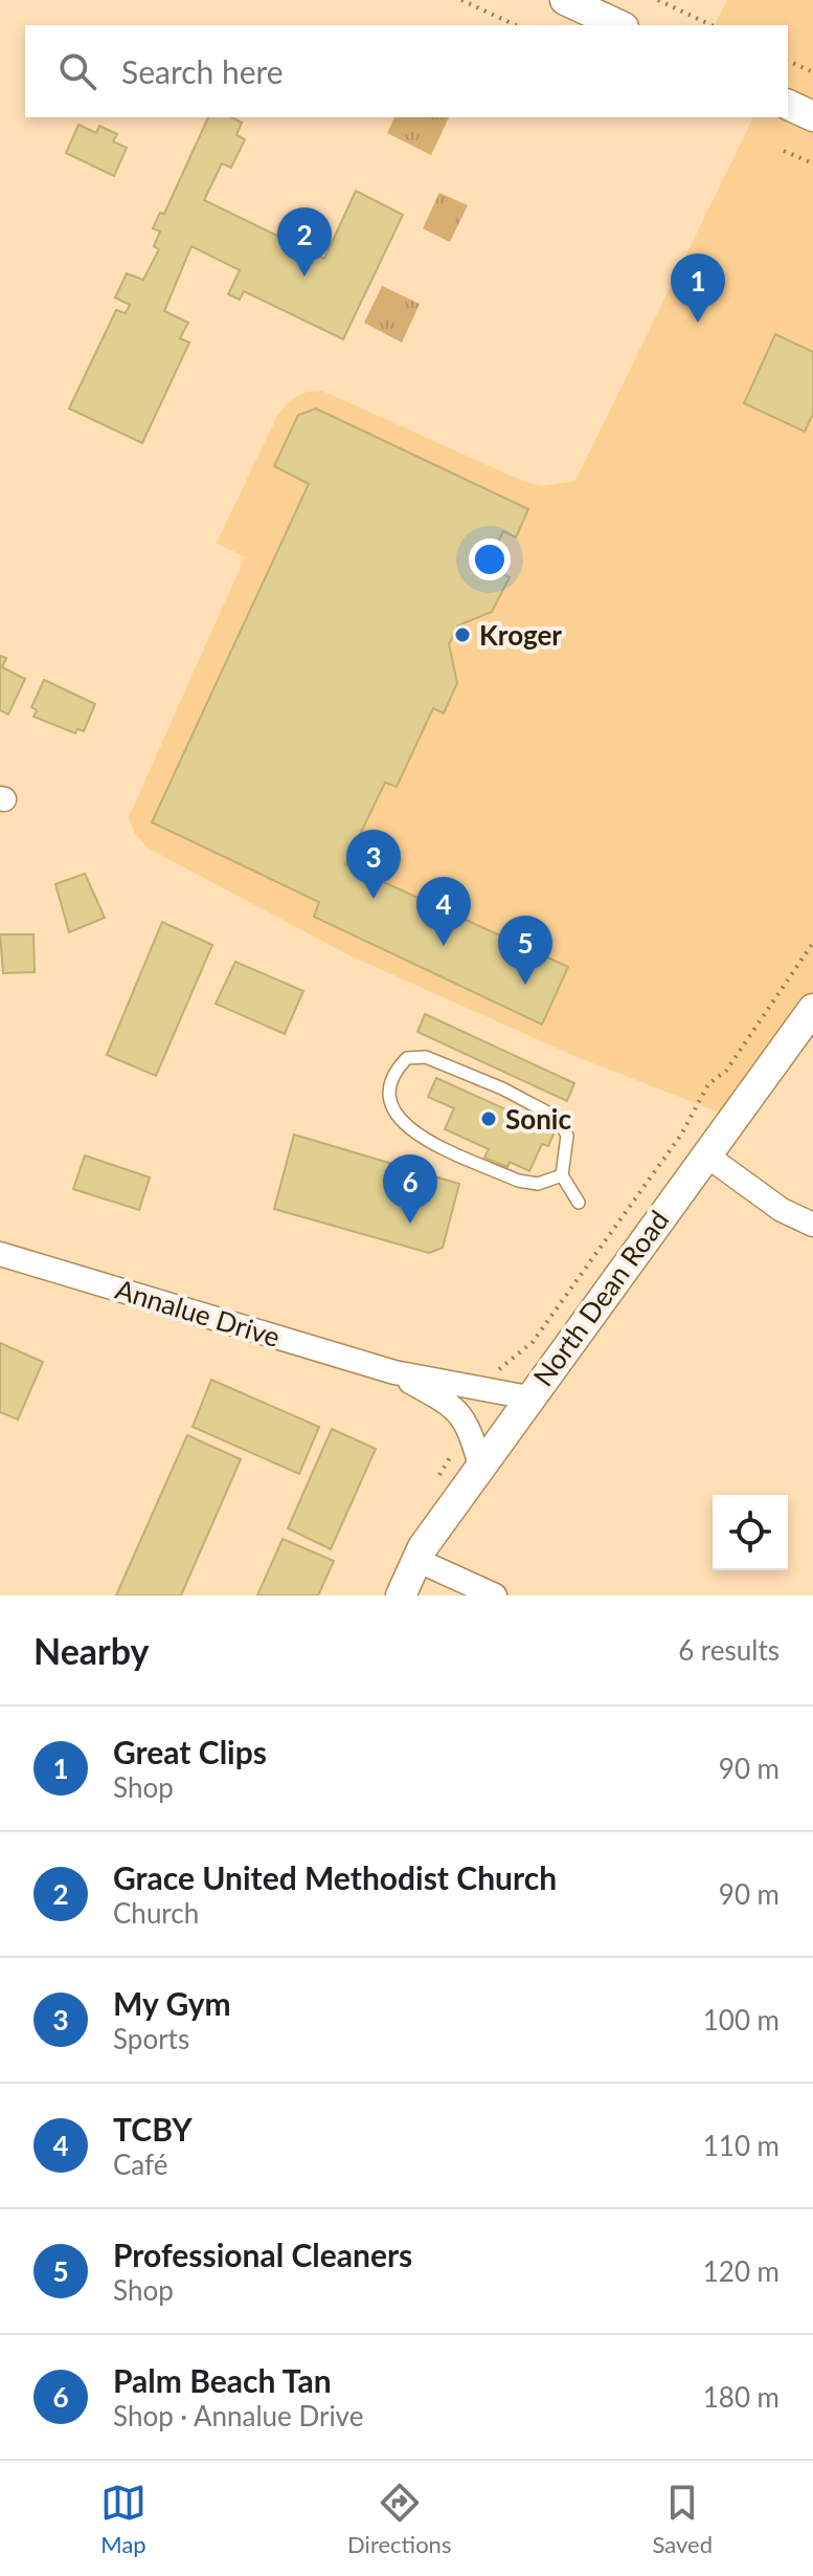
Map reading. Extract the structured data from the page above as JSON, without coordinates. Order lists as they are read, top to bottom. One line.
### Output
{"streets":{"street":["North Dean Road","Annalue Drive"]},"crossings":[["North Dean Road","Annalue Drive"]],"places":["Kroger","Sonic"],"page":{"search":"Search here","pins":["2","1","3","4","5","6"],"heading":["Nearby","6 results"],"list":[{"mark":"1","name":"Great Clips","note":"Shop","value":"90 m"},{"mark":"2","name":"Grace United Methodist Church","note":"Church","value":"90 m"},{"mark":"3","name":"My Gym","note":"Sports","value":"100 m"},{"mark":"4","name":"TCBY","note":"Café","value":"110 m"},{"mark":"5","name":"Professional Cleaners","note":"Shop","value":"120 m"},{"mark":"6","name":"Palm Beach Tan","note":"Shop · Annalue Drive","value":"180 m"}],"nav":["Map","Directions","Saved"]}}
